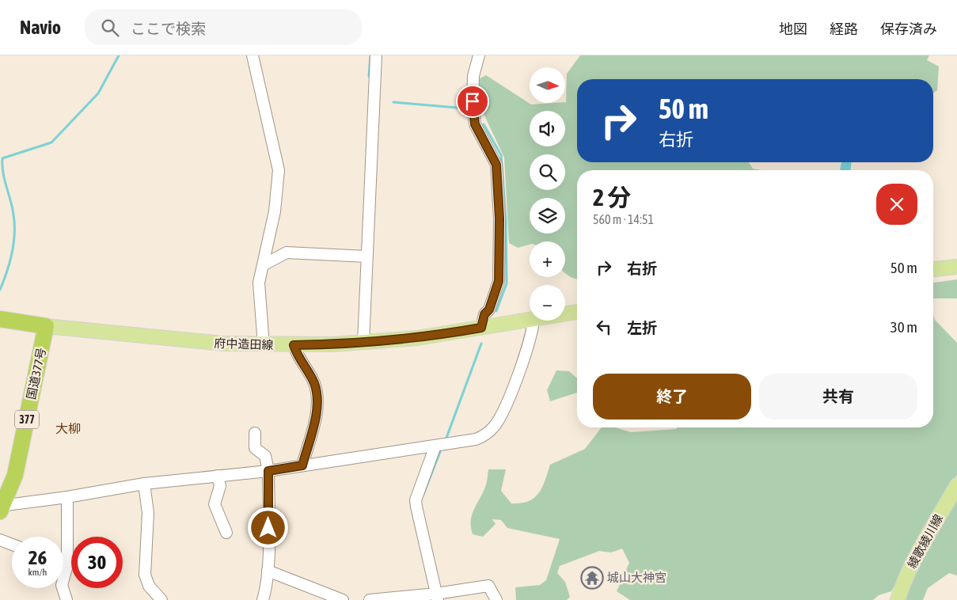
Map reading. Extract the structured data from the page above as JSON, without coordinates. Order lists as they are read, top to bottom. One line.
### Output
{"streets":{"highway":["国道377号","377"],"main road":["府中造田線","綾歌綾川線"]},"crossings":[["府中造田線","国道377号"]],"districts":["大柳"],"places":{"temple":["城山大神宮"]},"north":"right","page":{"header":"Navio","search":"ここで検索","nav":["地図","経路","保存済み"],"map_buttons":["+","−"],"turn":["50 m","右折"],"heading":["2 分","560 m · 14:51"],"list":[{"name":"右折","value":"50 m"},{"name":"左折","value":"30 m"}],"buttons":["終了","共有"],"speed":"26 km/h","limit":"30"}}
